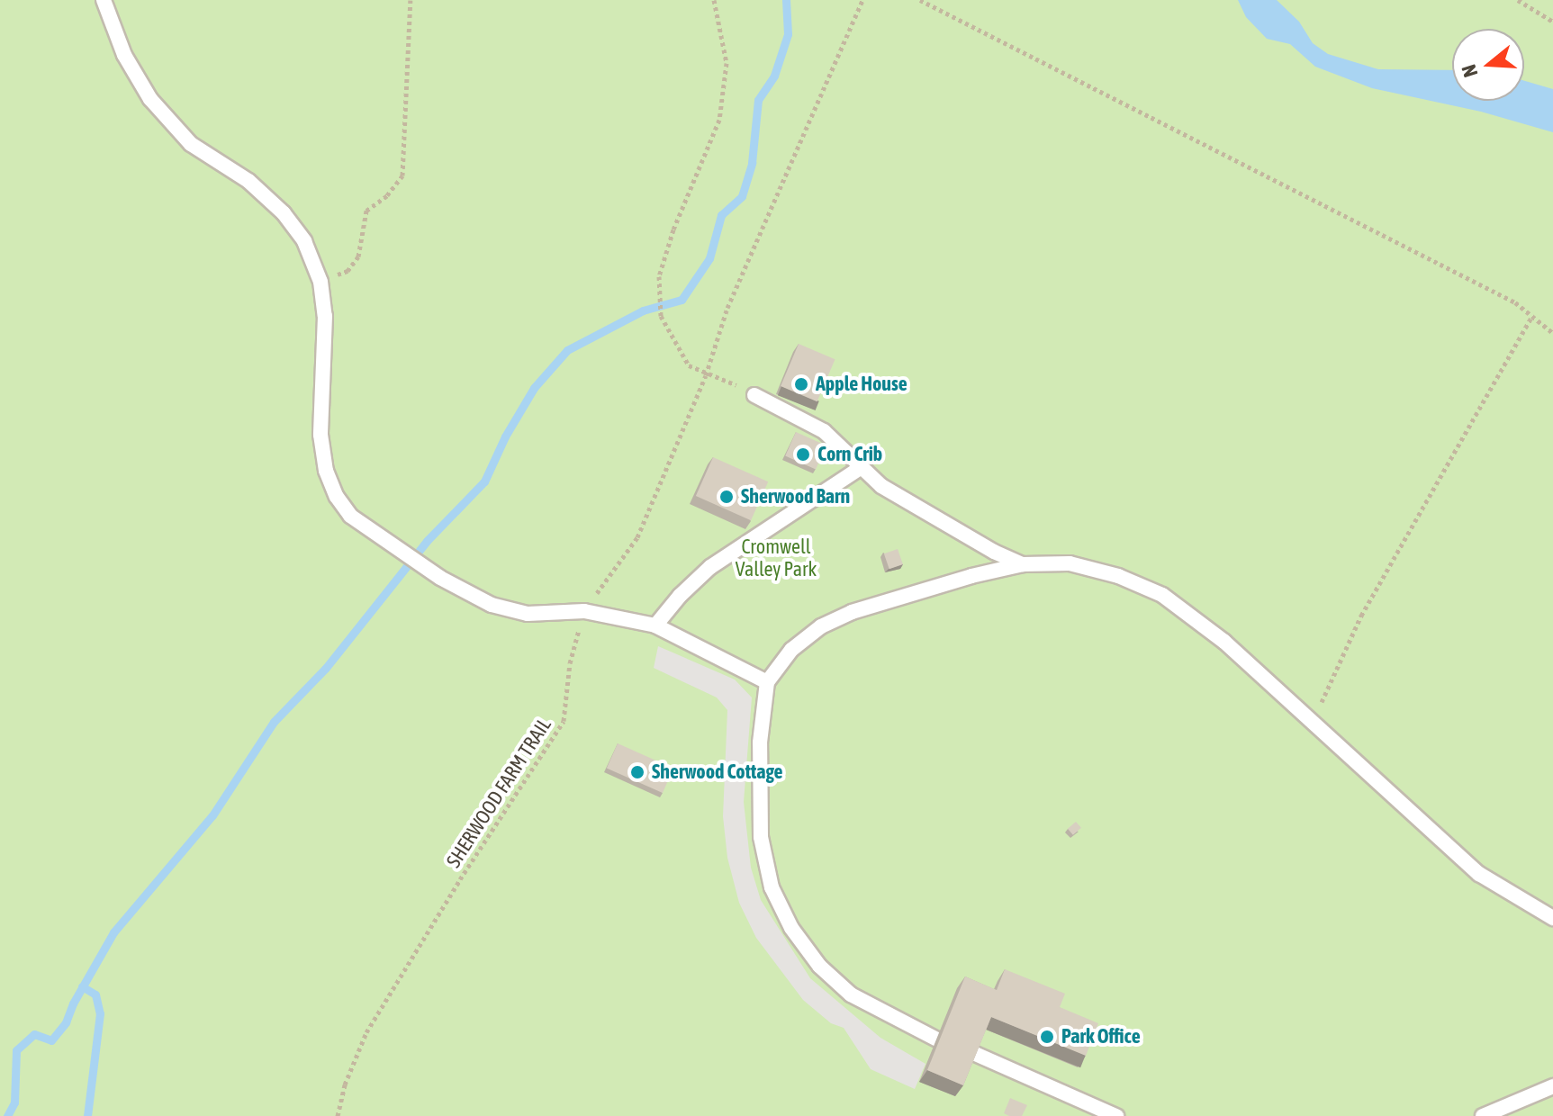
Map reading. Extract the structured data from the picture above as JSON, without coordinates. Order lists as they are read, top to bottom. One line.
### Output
{"streets":{"path":["SHERWOOD FARM TRAIL"]},"parks":["Cromwell Valley Park"],"places":["Apple House","Corn Crib","Sherwood Barn","Sherwood Cottage","Park Office"],"north":"left"}
